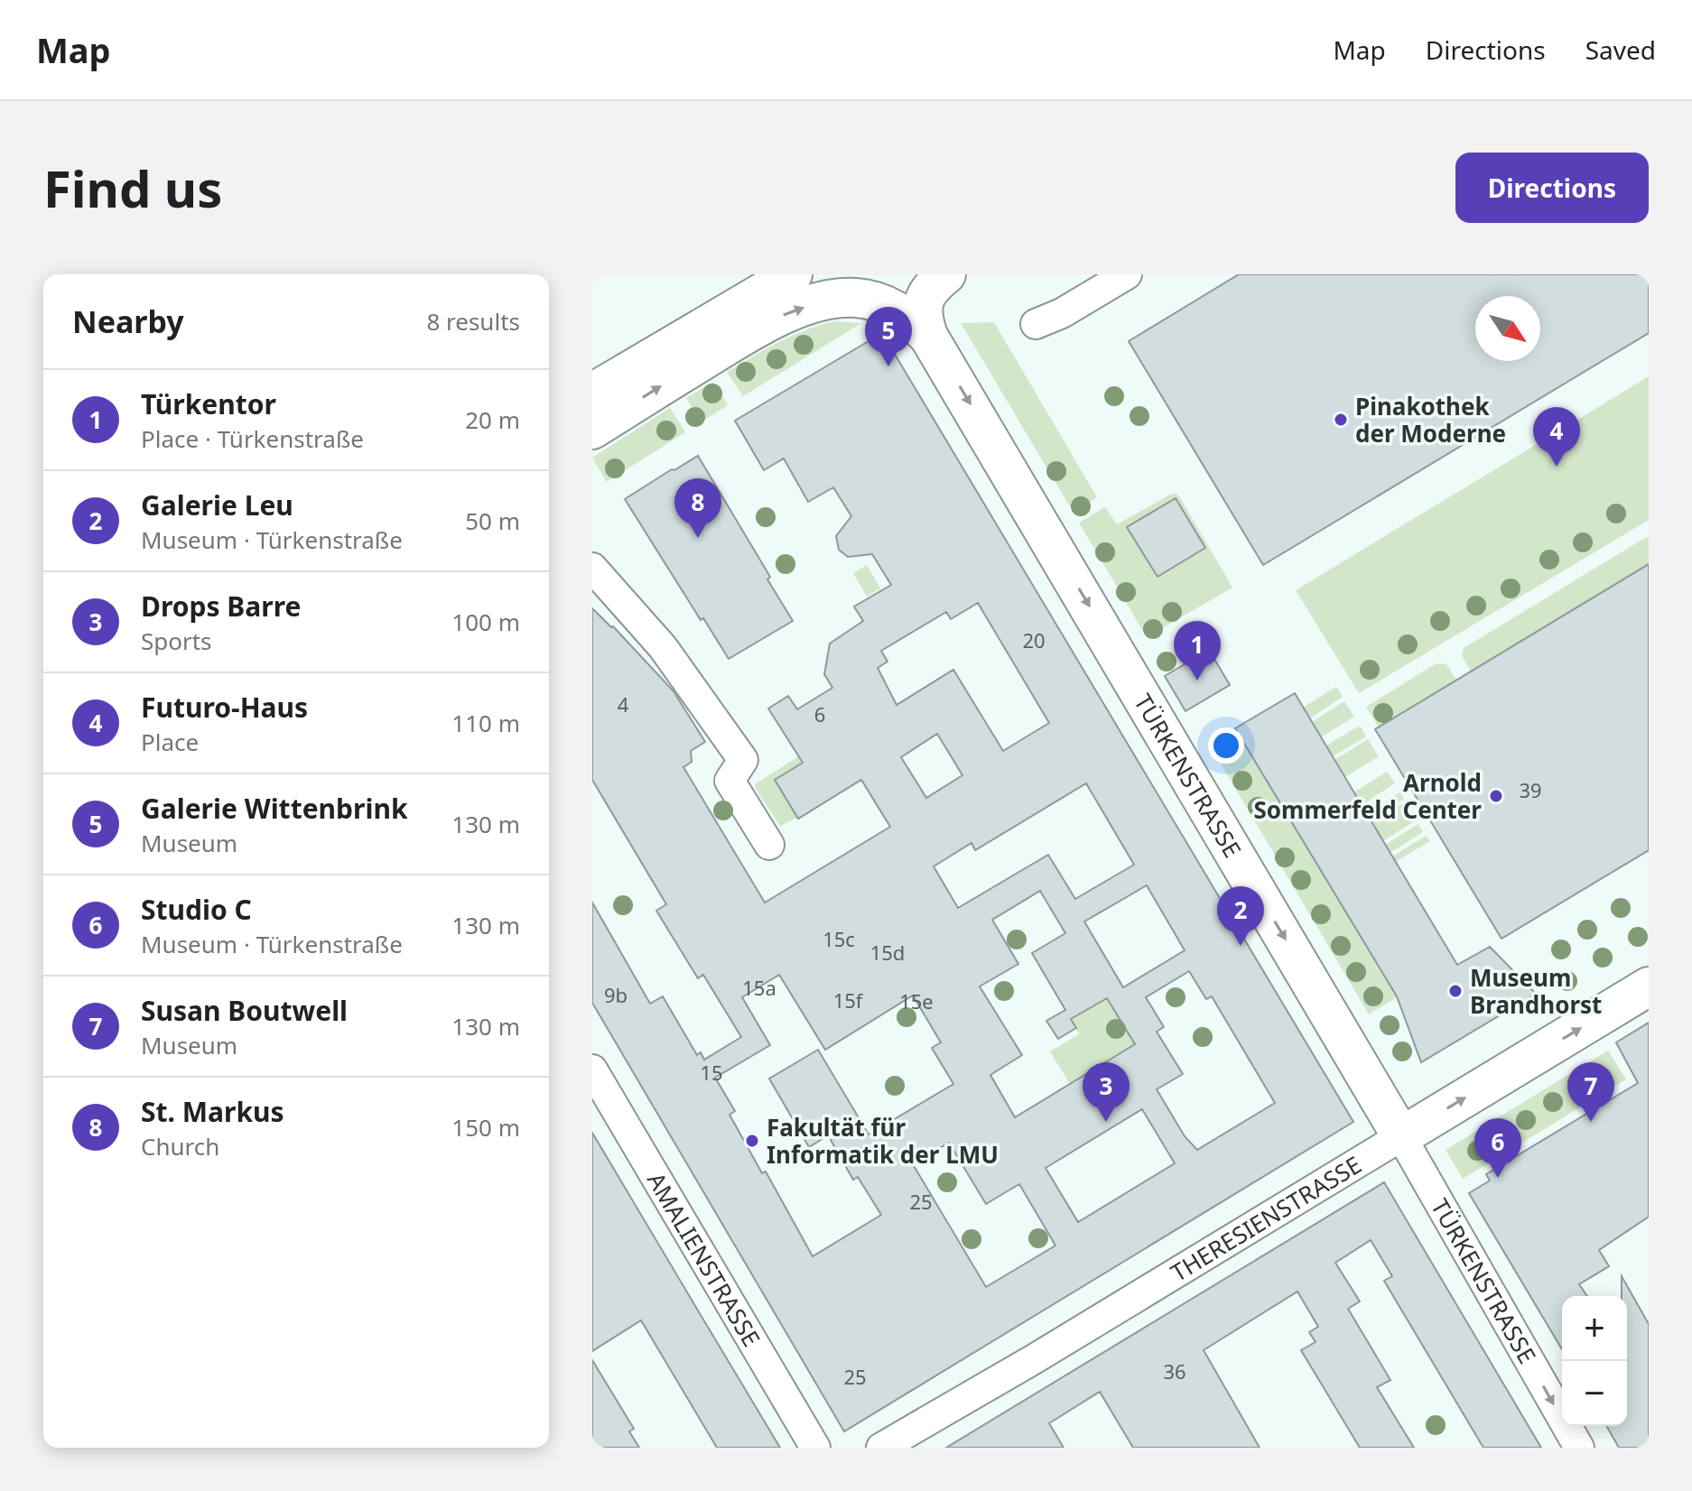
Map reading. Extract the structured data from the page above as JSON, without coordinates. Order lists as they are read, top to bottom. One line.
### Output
{"streets":{"main road":["TÜRKENSTRASSE","THERESIENSTRASSE"],"street":["AMALIENSTRASSE"]},"crossings":[["TÜRKENSTRASSE","THERESIENSTRASSE"]],"one_way":["TÜRKENSTRASSE"],"places":["Pinakothek der Moderne","Arnold Sommerfeld Center","Museum Brandhorst","Fakultät für Informatik der LMU"],"house_numbers":["20","4","6","39","15c","15d","15a","9b","15f","15e","15","25","36","25"],"north":"bottom right","page":{"header":"Map","nav":["Map","Directions","Saved"],"buttons":"Directions","title":"Find us","heading":["Nearby","8 results"],"pins":["5","4","8","1","2","3","7","6"],"list":[{"mark":"1","name":"Türkentor","note":"Place · Türkenstraße","value":"20 m"},{"mark":"2","name":"Galerie Leu","note":"Museum · Türkenstraße","value":"50 m"},{"mark":"3","name":"Drops Barre","note":"Sports","value":"100 m"},{"mark":"4","name":"Futuro-Haus","note":"Place","value":"110 m"},{"mark":"5","name":"Galerie Wittenbrink","note":"Museum","value":"130 m"},{"mark":"6","name":"Studio C","note":"Museum · Türkenstraße","value":"130 m"},{"mark":"7","name":"Susan Boutwell","note":"Museum","value":"130 m"},{"mark":"8","name":"St. Markus","note":"Church","value":"150 m"}],"map_buttons":["+","−"]}}
